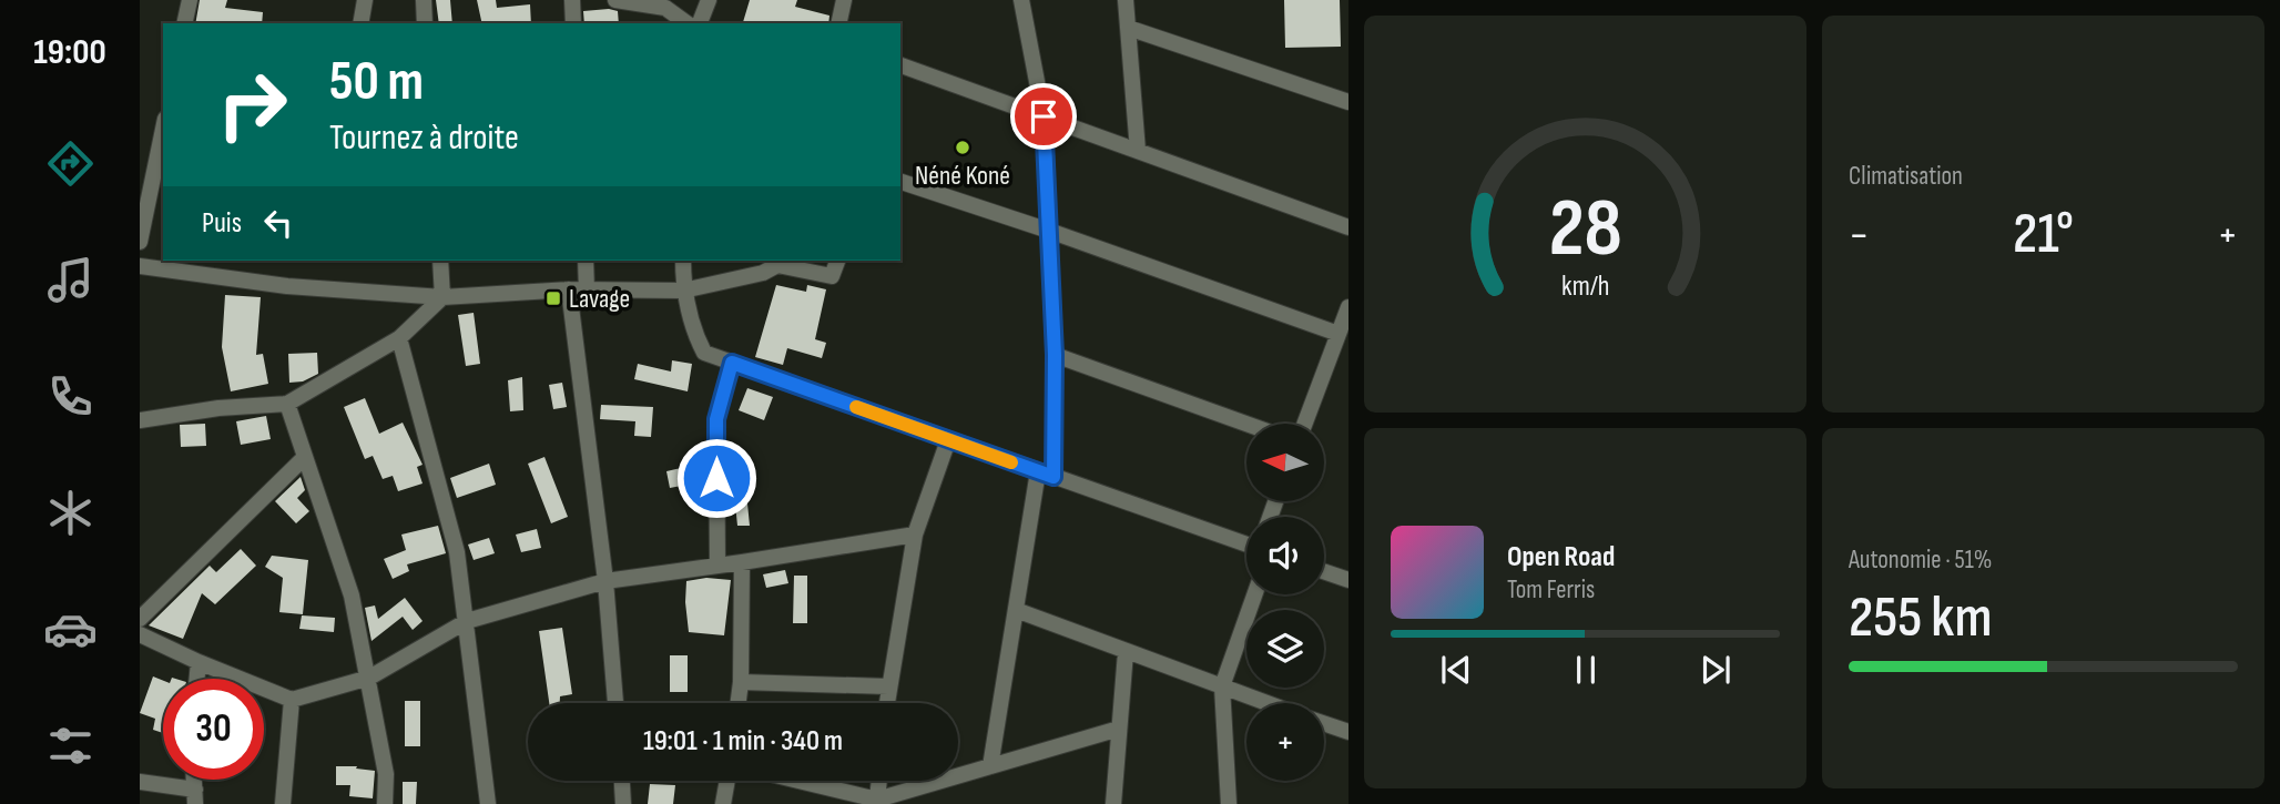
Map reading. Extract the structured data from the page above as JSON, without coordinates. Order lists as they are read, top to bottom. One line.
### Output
{"places":{"other":["Néné Koné"],"transit":["Lavage"]},"north":"left","page":{"tabs":"19:00","tile":["Climatisation",["Autonomie · 51%","255 km"]],"turn":["50 m","Tournez à droite"],"then":"Puis","heat":["−","21°","+"],"map_buttons":"+","song":["Open Road","Tom Ferris"],"limit":"30","trip":"19:01 · 1 min · 340 m","gauge":["28","km/h"]}}
